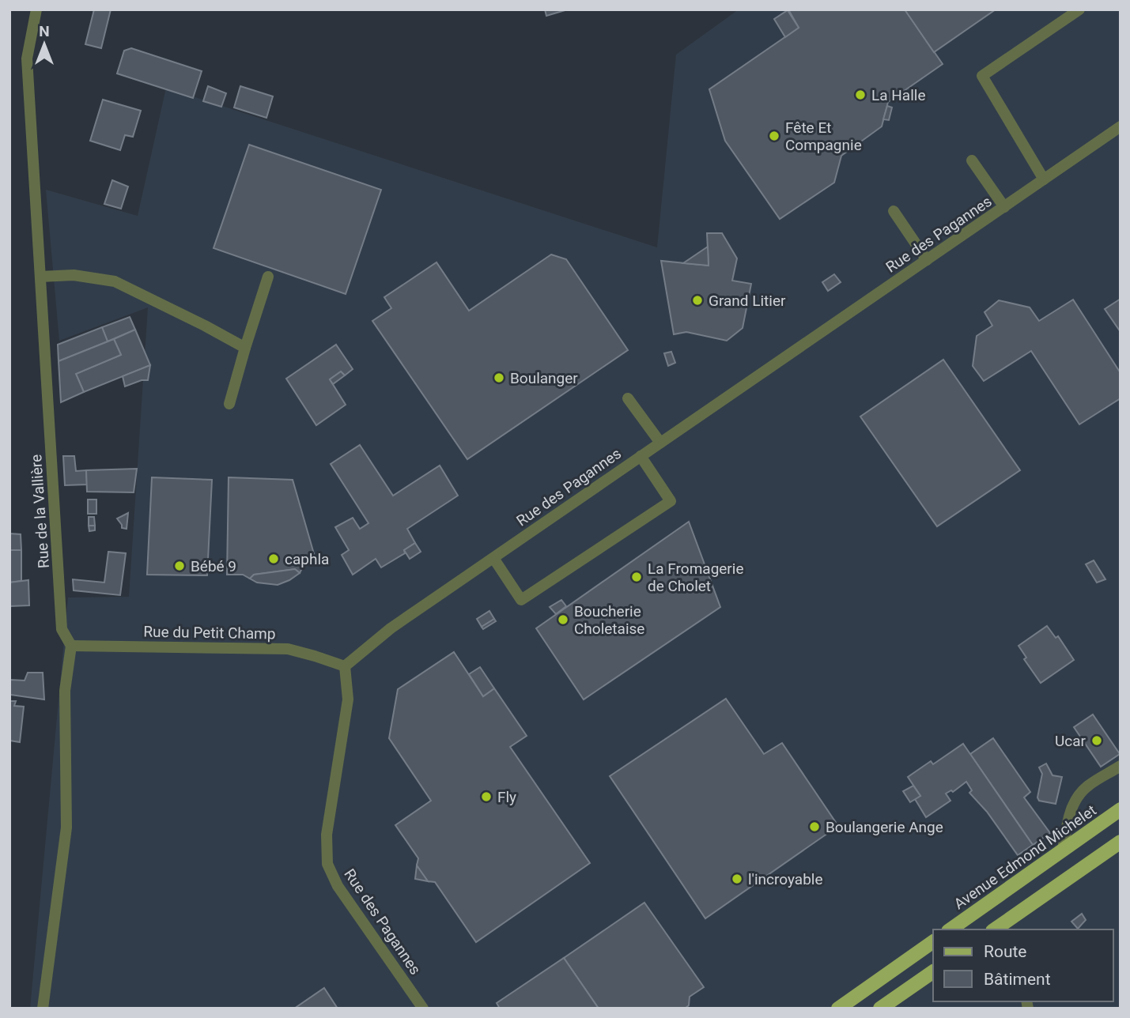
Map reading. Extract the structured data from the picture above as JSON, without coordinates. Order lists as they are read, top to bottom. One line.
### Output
{"streets":{"main road":["Avenue Edmond Michelet"],"street":["Rue des Pagannes","Rue de la Vallière","Rue du Petit Champ"]},"crossings":[["Rue des Pagannes","Rue du Petit Champ"],["Rue de la Vallière","Rue du Petit Champ"]],"places":["La Halle","Fête Et Compagnie","Grand Litier","Boulanger","caphla","Bébé 9","La Fromagerie de Cholet","Boucherie Choletaise","Ucar","Fly","Boulangerie Ange","l'incroyable"],"legend":["Route","Bâtiment"],"north":"top"}
